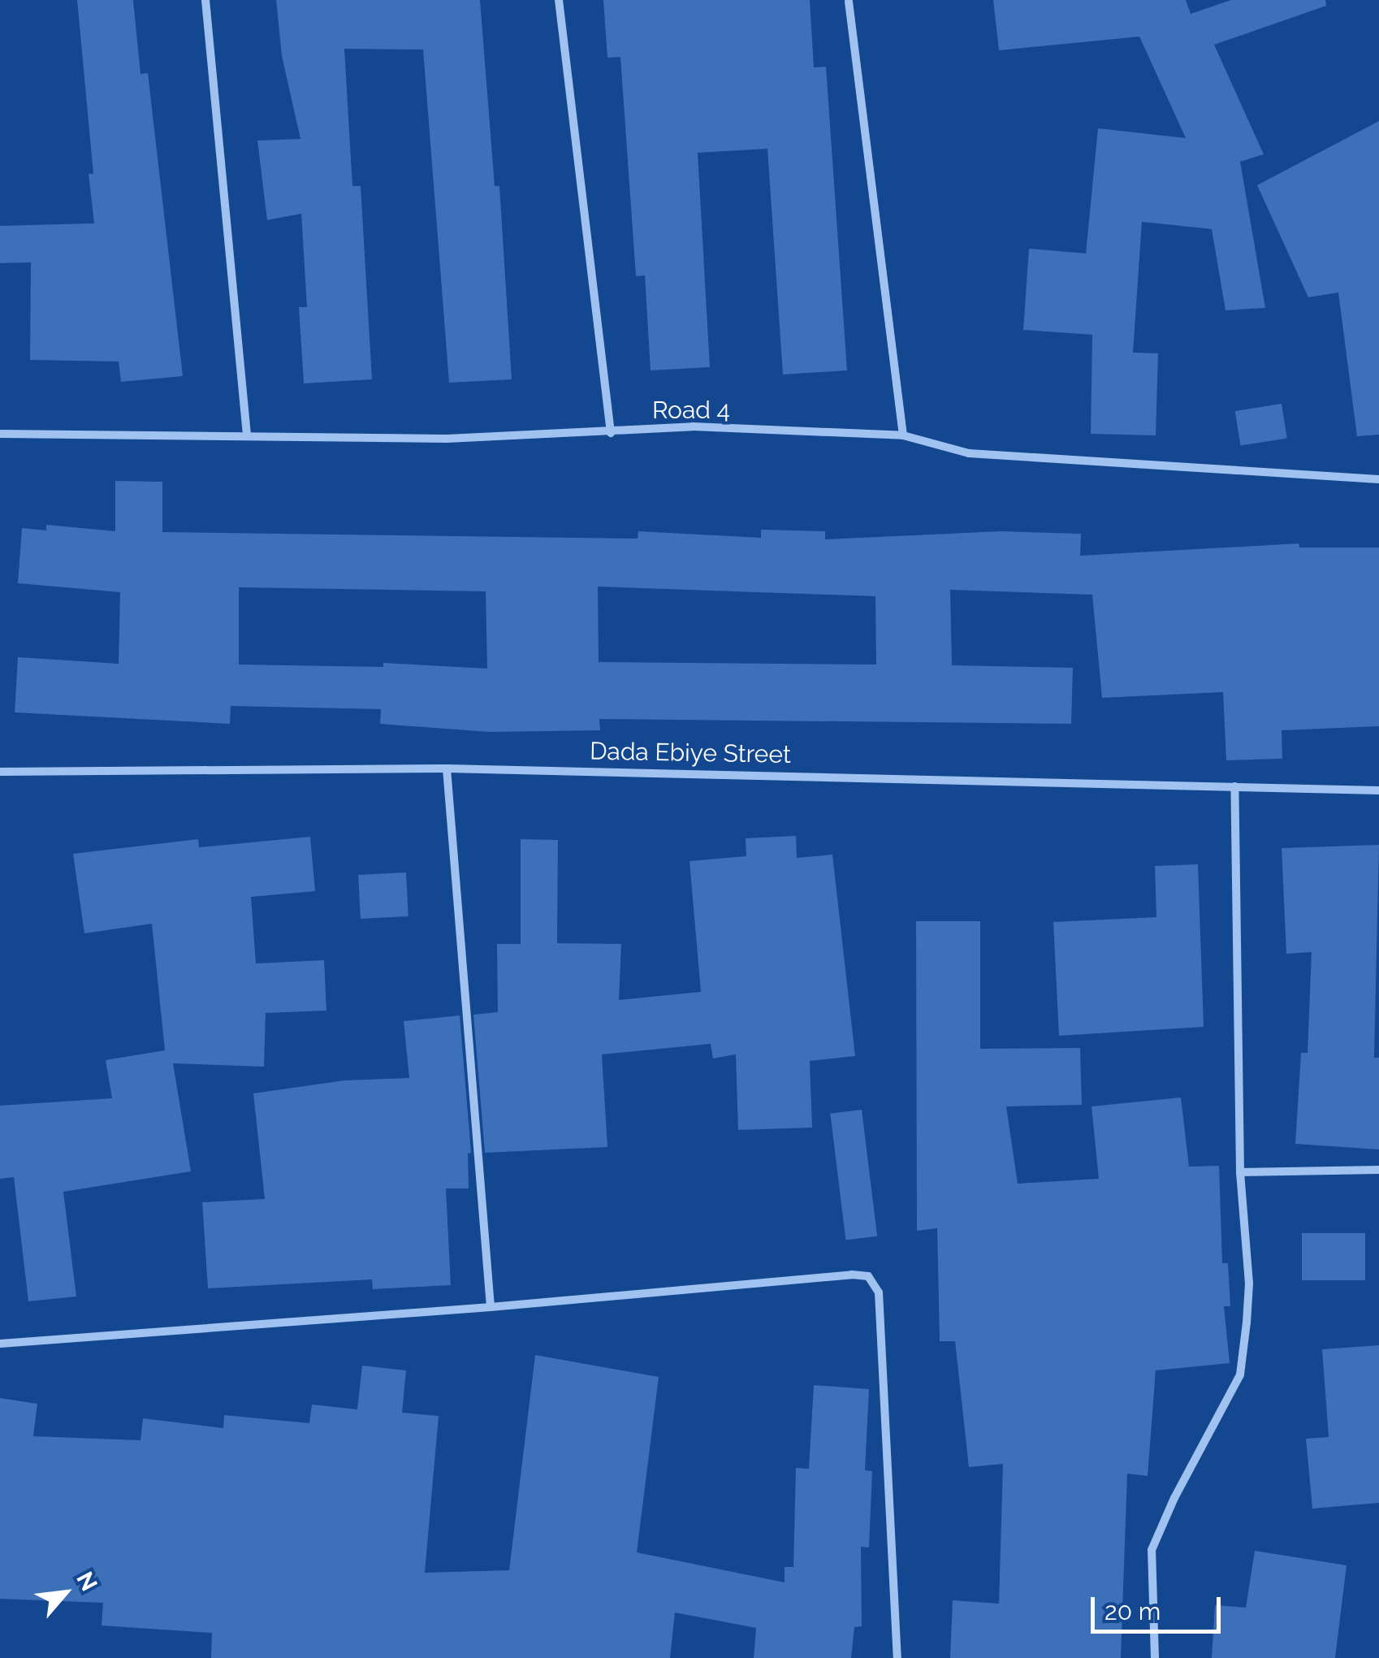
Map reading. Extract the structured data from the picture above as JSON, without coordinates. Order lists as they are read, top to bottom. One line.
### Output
{"streets":{"street":["Road 4","Dada Ebiye Street"]},"scale_bar":"20 m","north":"top right"}
